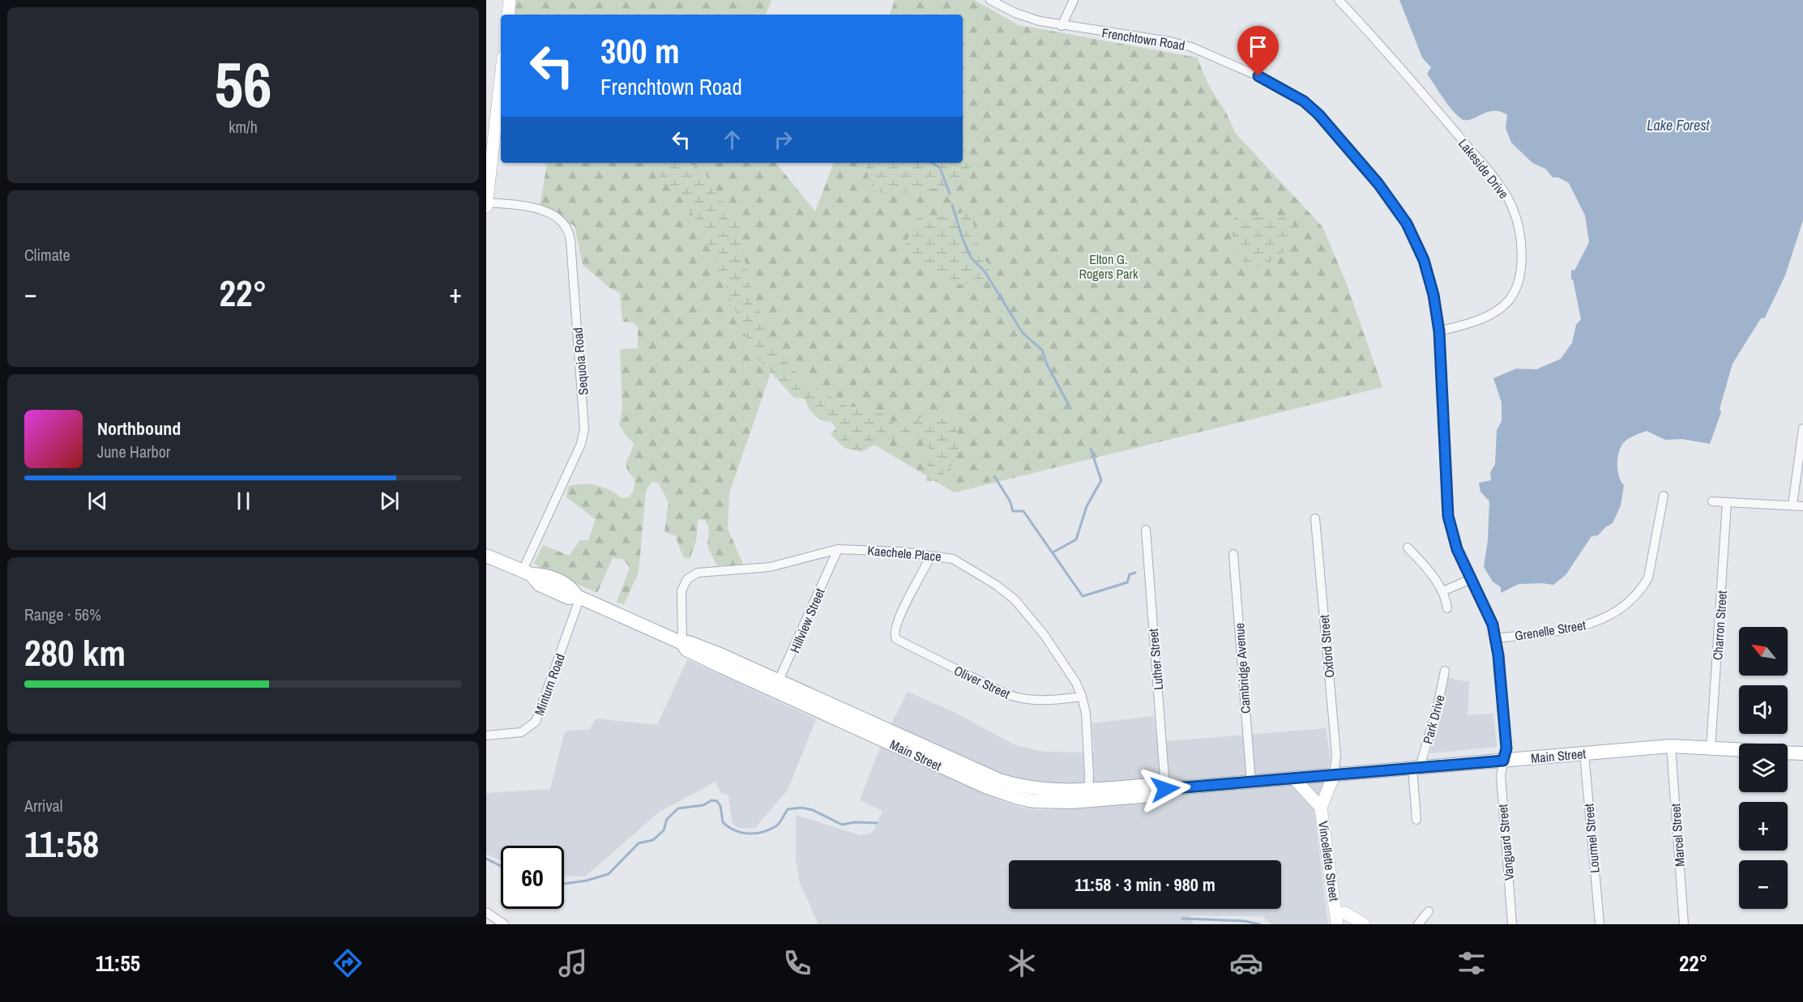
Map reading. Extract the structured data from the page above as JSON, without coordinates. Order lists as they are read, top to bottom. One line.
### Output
{"streets":{"main road":["Main Street"],"street":["Frenchtown Road","Lakeside Drive","Sequoia Road","Kaechele Place","Hillview Street","Charron Street","Grenelle Street","Oxford Street","Luther Street","Cambridge Avenue","Oliver Street","Minturn Road","Park Drive","Marcel Street","Lourmel Street","Vanguard Street","Vincellette Street"]},"crossings":[["Frenchtown Road","Lakeside Drive"],["Frenchtown Road","Grenelle Street"],["Frenchtown Road","Main Street"],["Frenchtown Road","Vanguard Street"],["Sequoia Road","Main Street"],["Kaechele Place","Hillview Street"],["Kaechele Place","Oliver Street"],["Kaechele Place","Main Street"],["Hillview Street","Main Street"],["Charron Street","Main Street"],["Oxford Street","Main Street"],["Oxford Street","Vincellette Street"],["Luther Street","Main Street"],["Cambridge Avenue","Main Street"],["Minturn Road","Main Street"],["Park Drive","Main Street"],["Main Street","Marcel Street"],["Main Street","Lourmel Street"],["Main Street","Vanguard Street"],["Main Street","Vincellette Street"]],"water":["Lake Forest"],"parks":["Elton G. Rogers Park"],"north":"top left","page":{"tile":[["56","km/h"],"Climate",["Range · 56%","280 km"],["Arrival","11:58"]],"turn":["300 m","Frenchtown Road"],"heat":["−","22°","+"],"song":["Northbound","June Harbor"],"map_buttons":["+","−"],"limit":"60","trip":"11:58 · 3 min · 980 m","tabs":["11:55","22°"]}}
